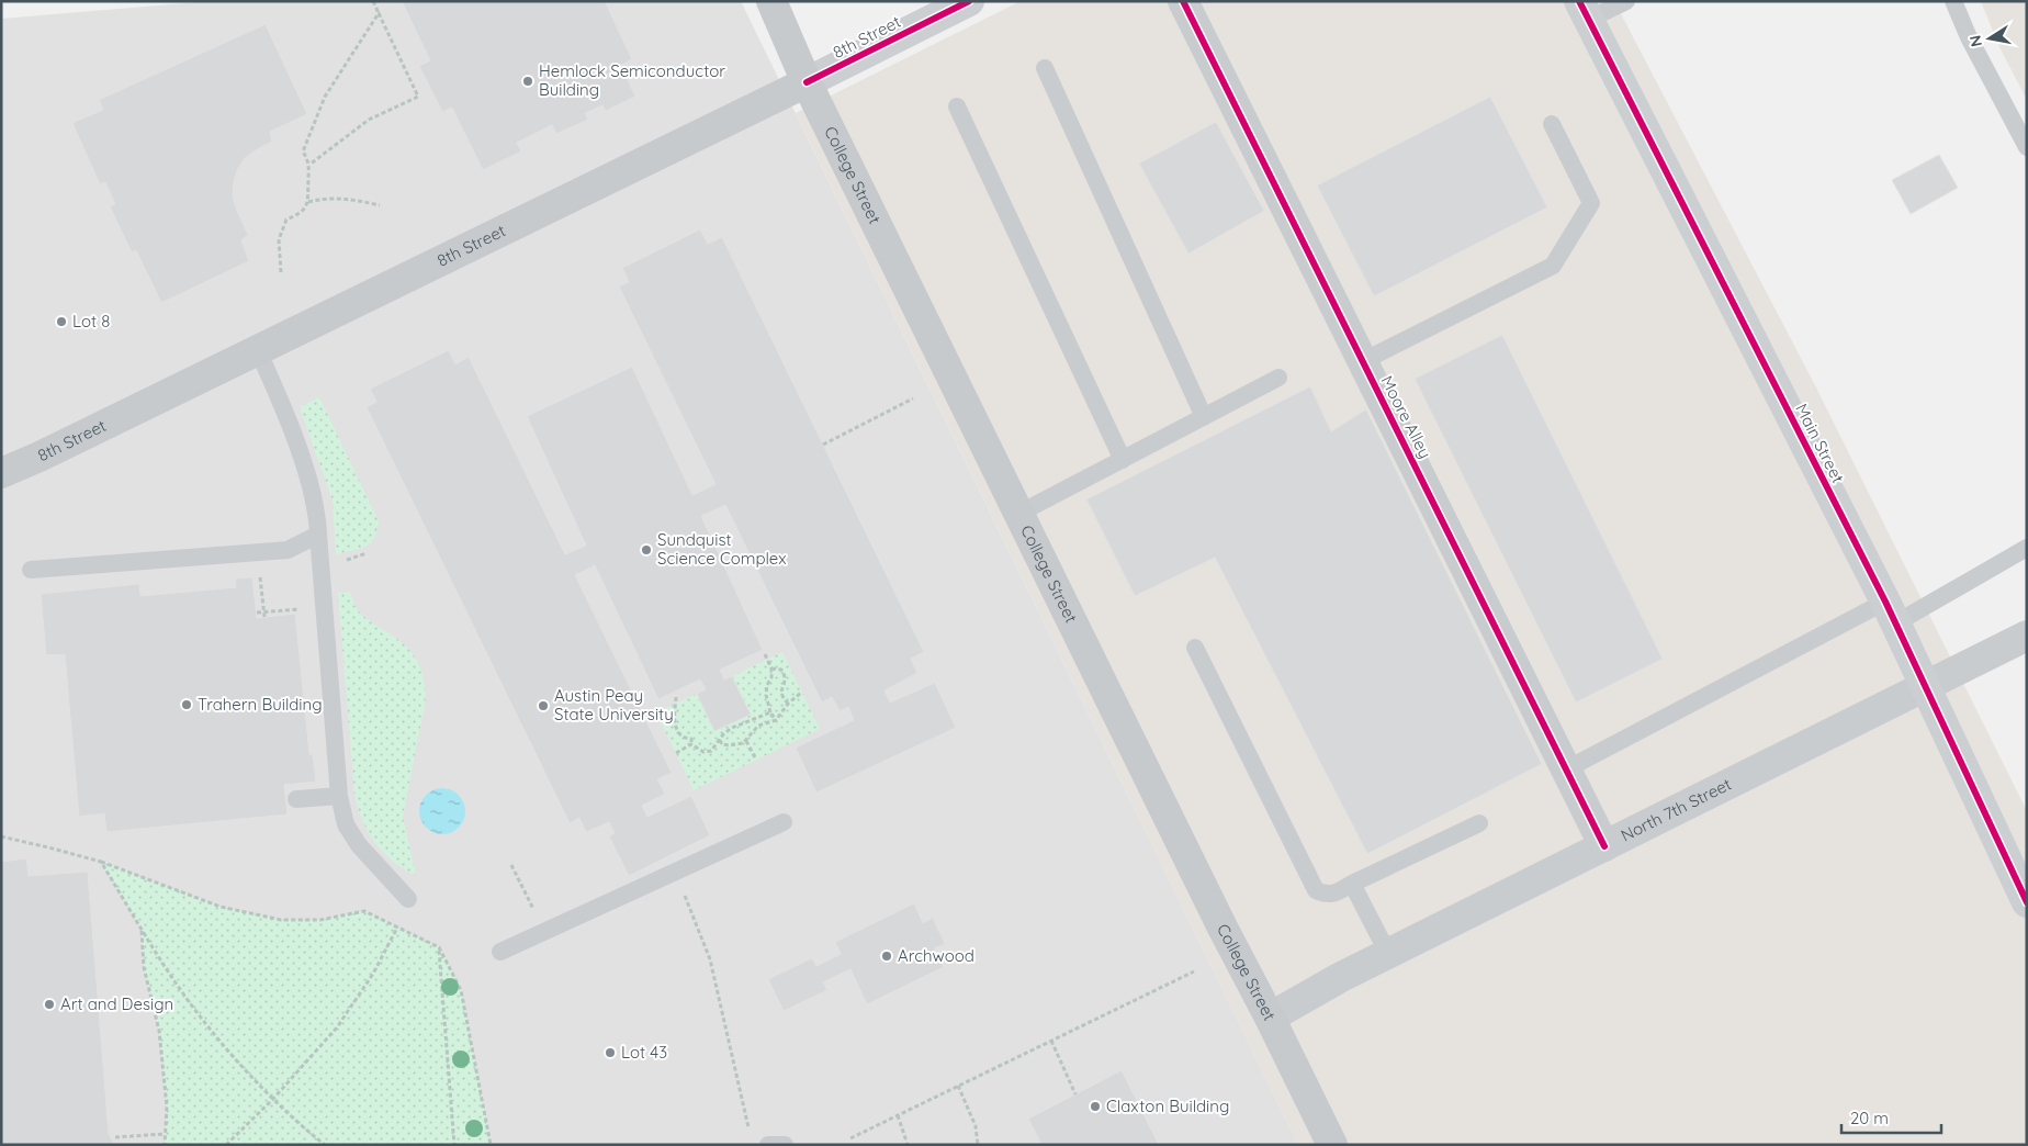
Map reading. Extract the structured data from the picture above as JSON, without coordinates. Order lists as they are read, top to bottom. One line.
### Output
{"streets":{"main road":["8th Street","College Street"],"street":["Moore Alley","Main Street","North 7th Street"]},"crossings":[["8th Street","College Street"],["College Street","North 7th Street"],["Moore Alley","North 7th Street"],["Main Street","North 7th Street"]],"places":["Hemlock Semiconductor Building","Lot 8","Sundquist Science Complex","Trahern Building","Austin Peay State University","Archwood","Art and Design","Lot 43","Claxton Building"],"scale_bar":"20 m","north":"left"}
